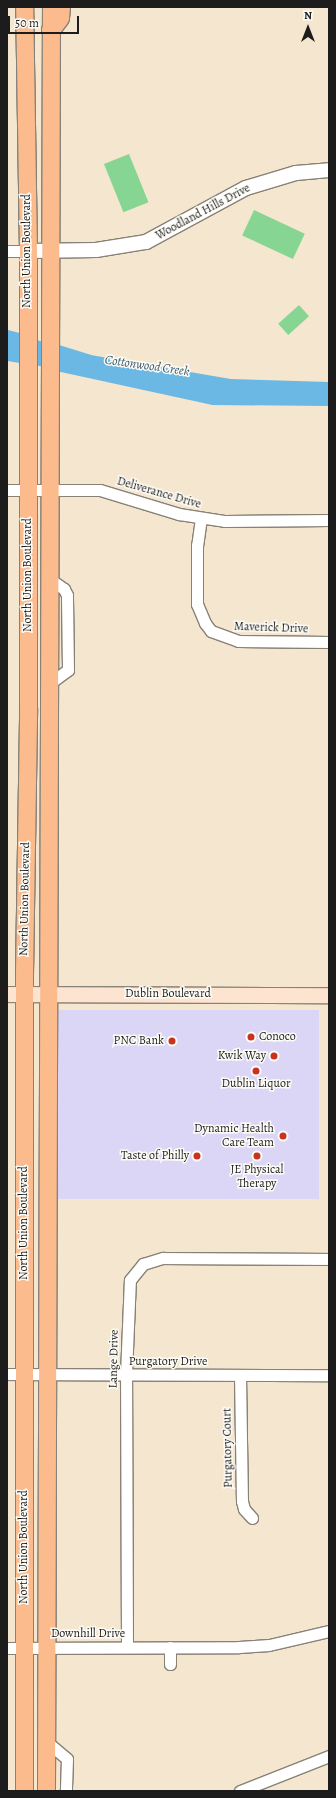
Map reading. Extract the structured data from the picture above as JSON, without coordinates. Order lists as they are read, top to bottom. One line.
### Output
{"streets":{"main road":["North Union Boulevard","Dublin Boulevard"],"street":["Woodland Hills Drive","Deliverance Drive","Maverick Drive","Lange Drive","Purgatory Drive","Purgatory Court","Downhill Drive"]},"crossings":[["Woodland Hills Drive","North Union Boulevard"],["North Union Boulevard","Deliverance Drive"],["North Union Boulevard","Dublin Boulevard"],["North Union Boulevard","Purgatory Drive"],["North Union Boulevard","Downhill Drive"],["Deliverance Drive","Maverick Drive"],["Lange Drive","Purgatory Drive"],["Lange Drive","Downhill Drive"],["Purgatory Drive","Purgatory Court"]],"water":["Cottonwood Creek"],"places":["Conoco","PNC Bank","Kwik Way","Dublin Liquor","Dynamic Health Care Team","Taste of Philly","JE Physical Therapy"],"scale_bar":"50 m","north":"top"}
